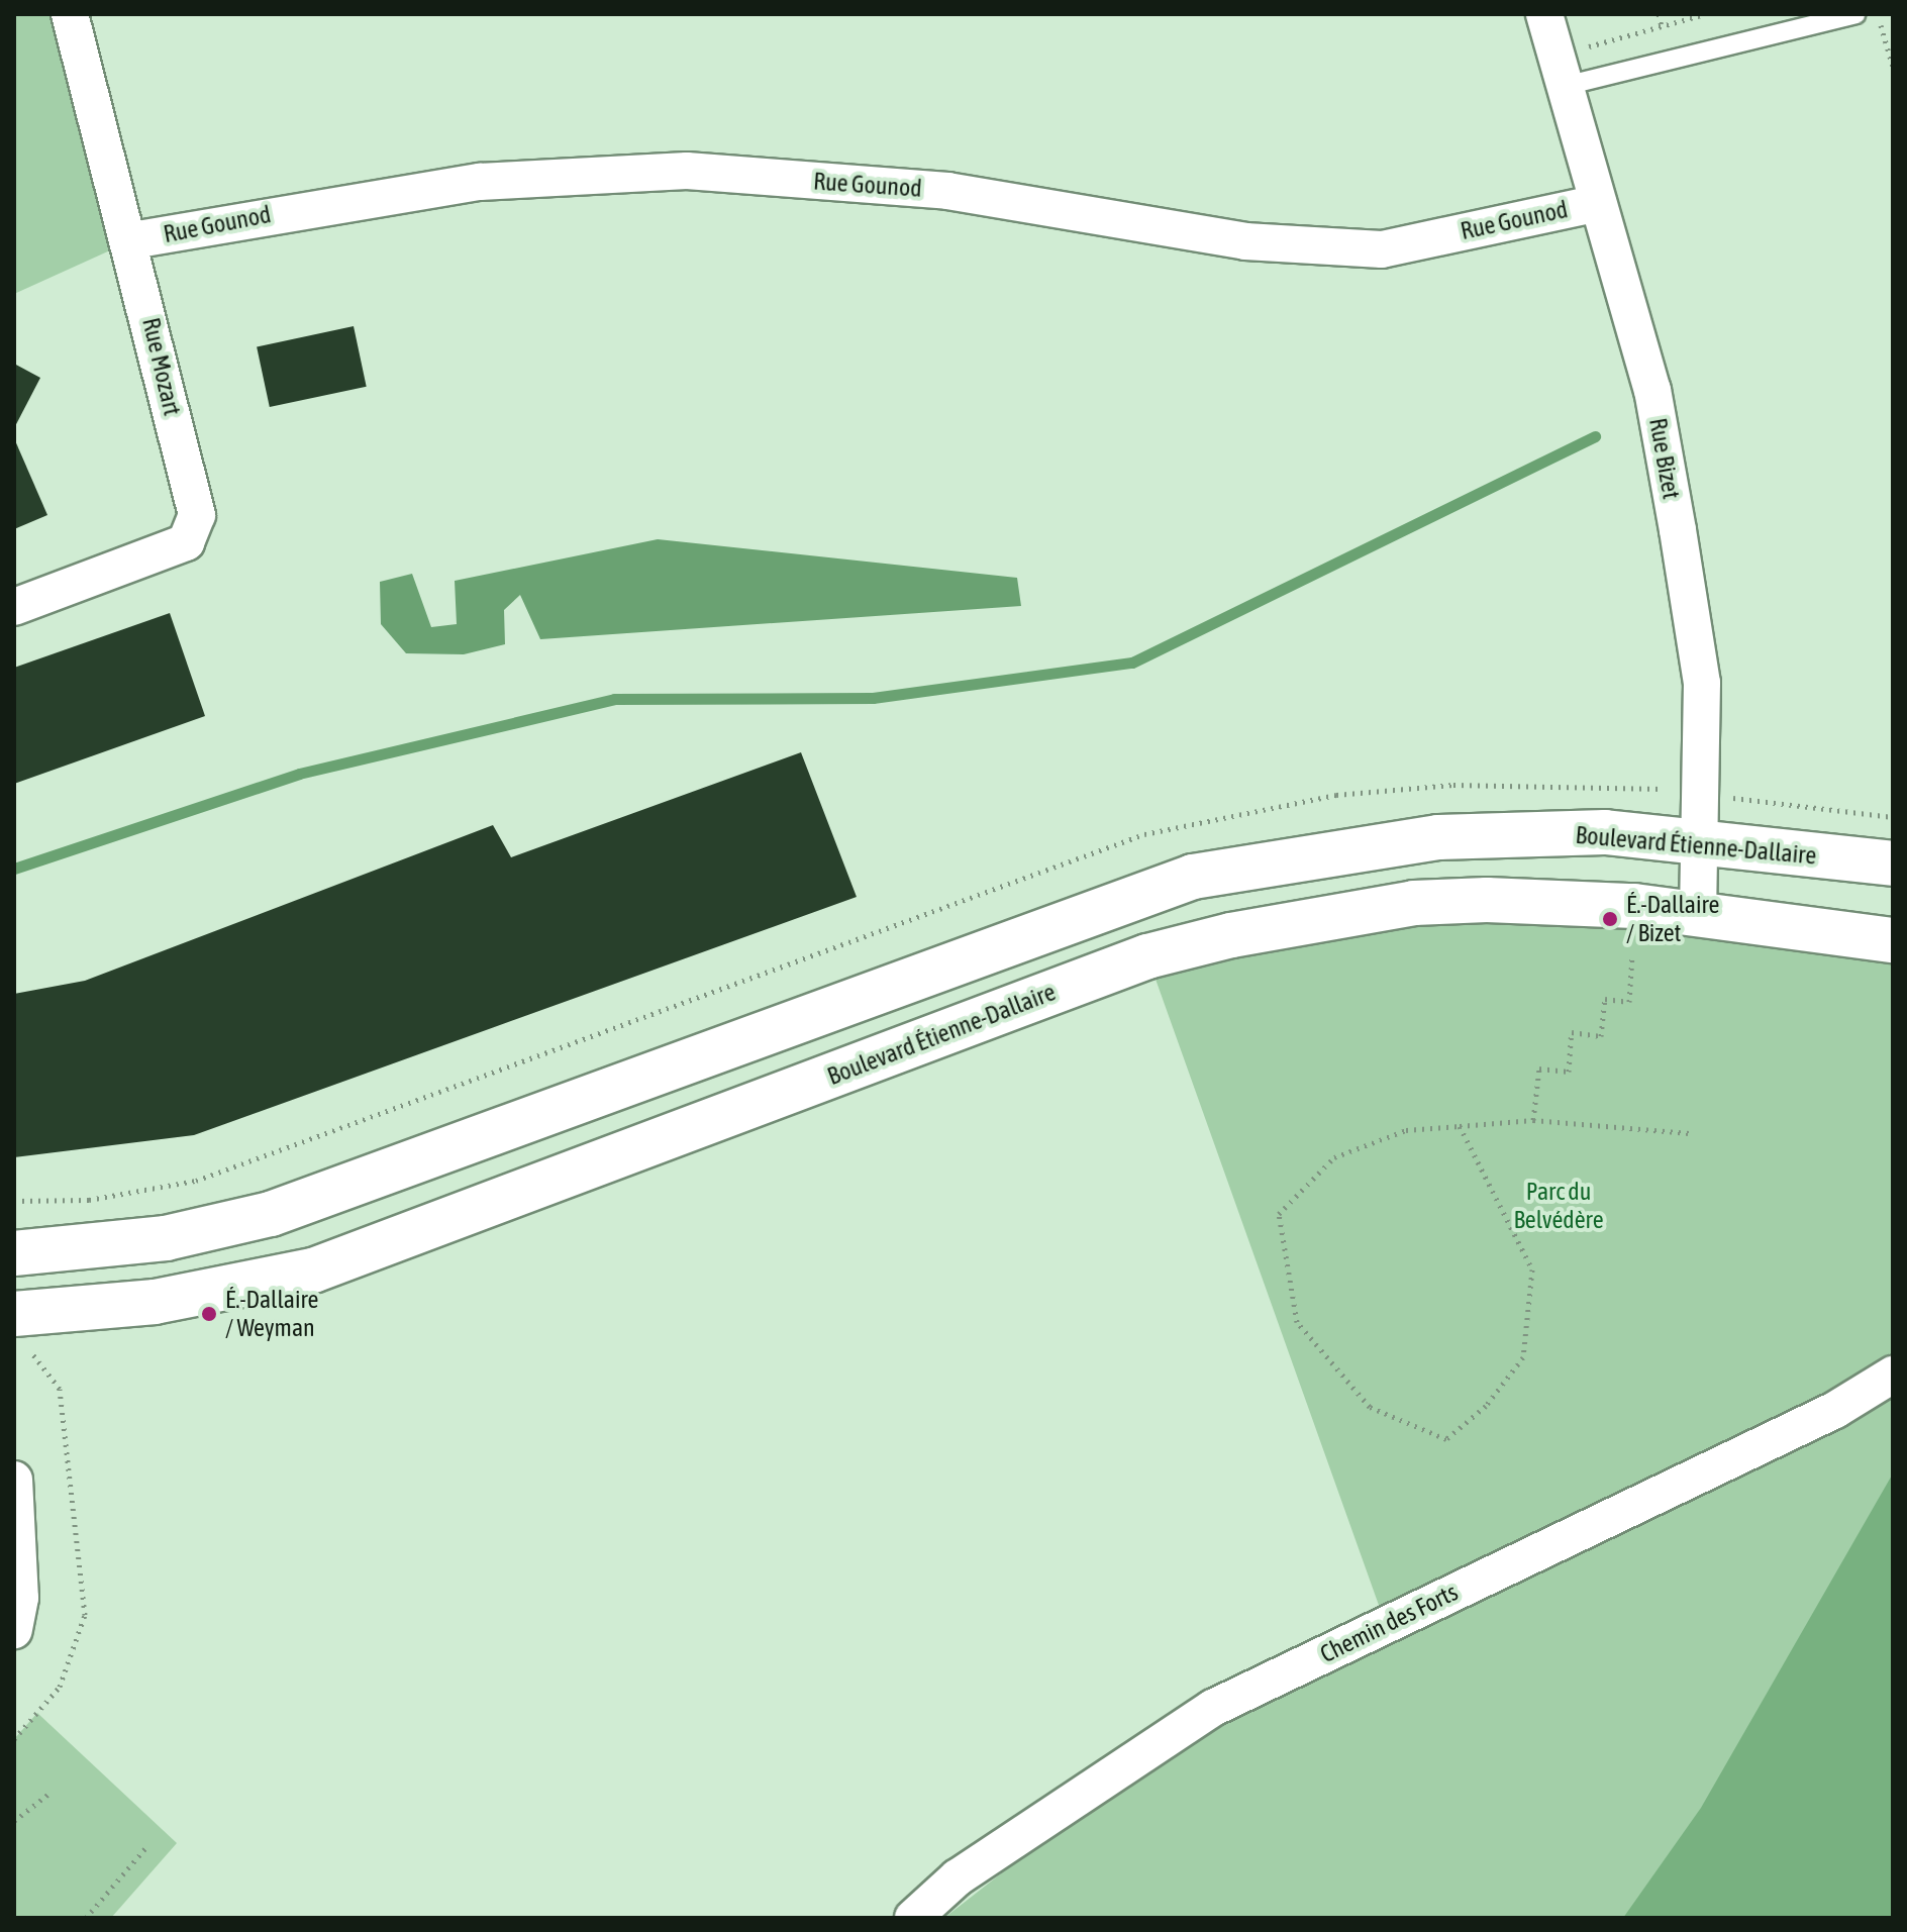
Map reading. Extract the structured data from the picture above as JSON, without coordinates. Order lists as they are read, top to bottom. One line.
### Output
{"streets":{"street":["Rue Gounod","Rue Mozart","Rue Bizet","Boulevard Étienne-Dallaire","Chemin des Forts"]},"crossings":[["Rue Gounod","Rue Mozart"],["Rue Gounod","Rue Bizet"],["Rue Bizet","Boulevard Étienne-Dallaire"]],"parks":["Parc du Belvédère"],"places":["É.-Dallaire / Bizet","É.-Dallaire / Weyman"]}
